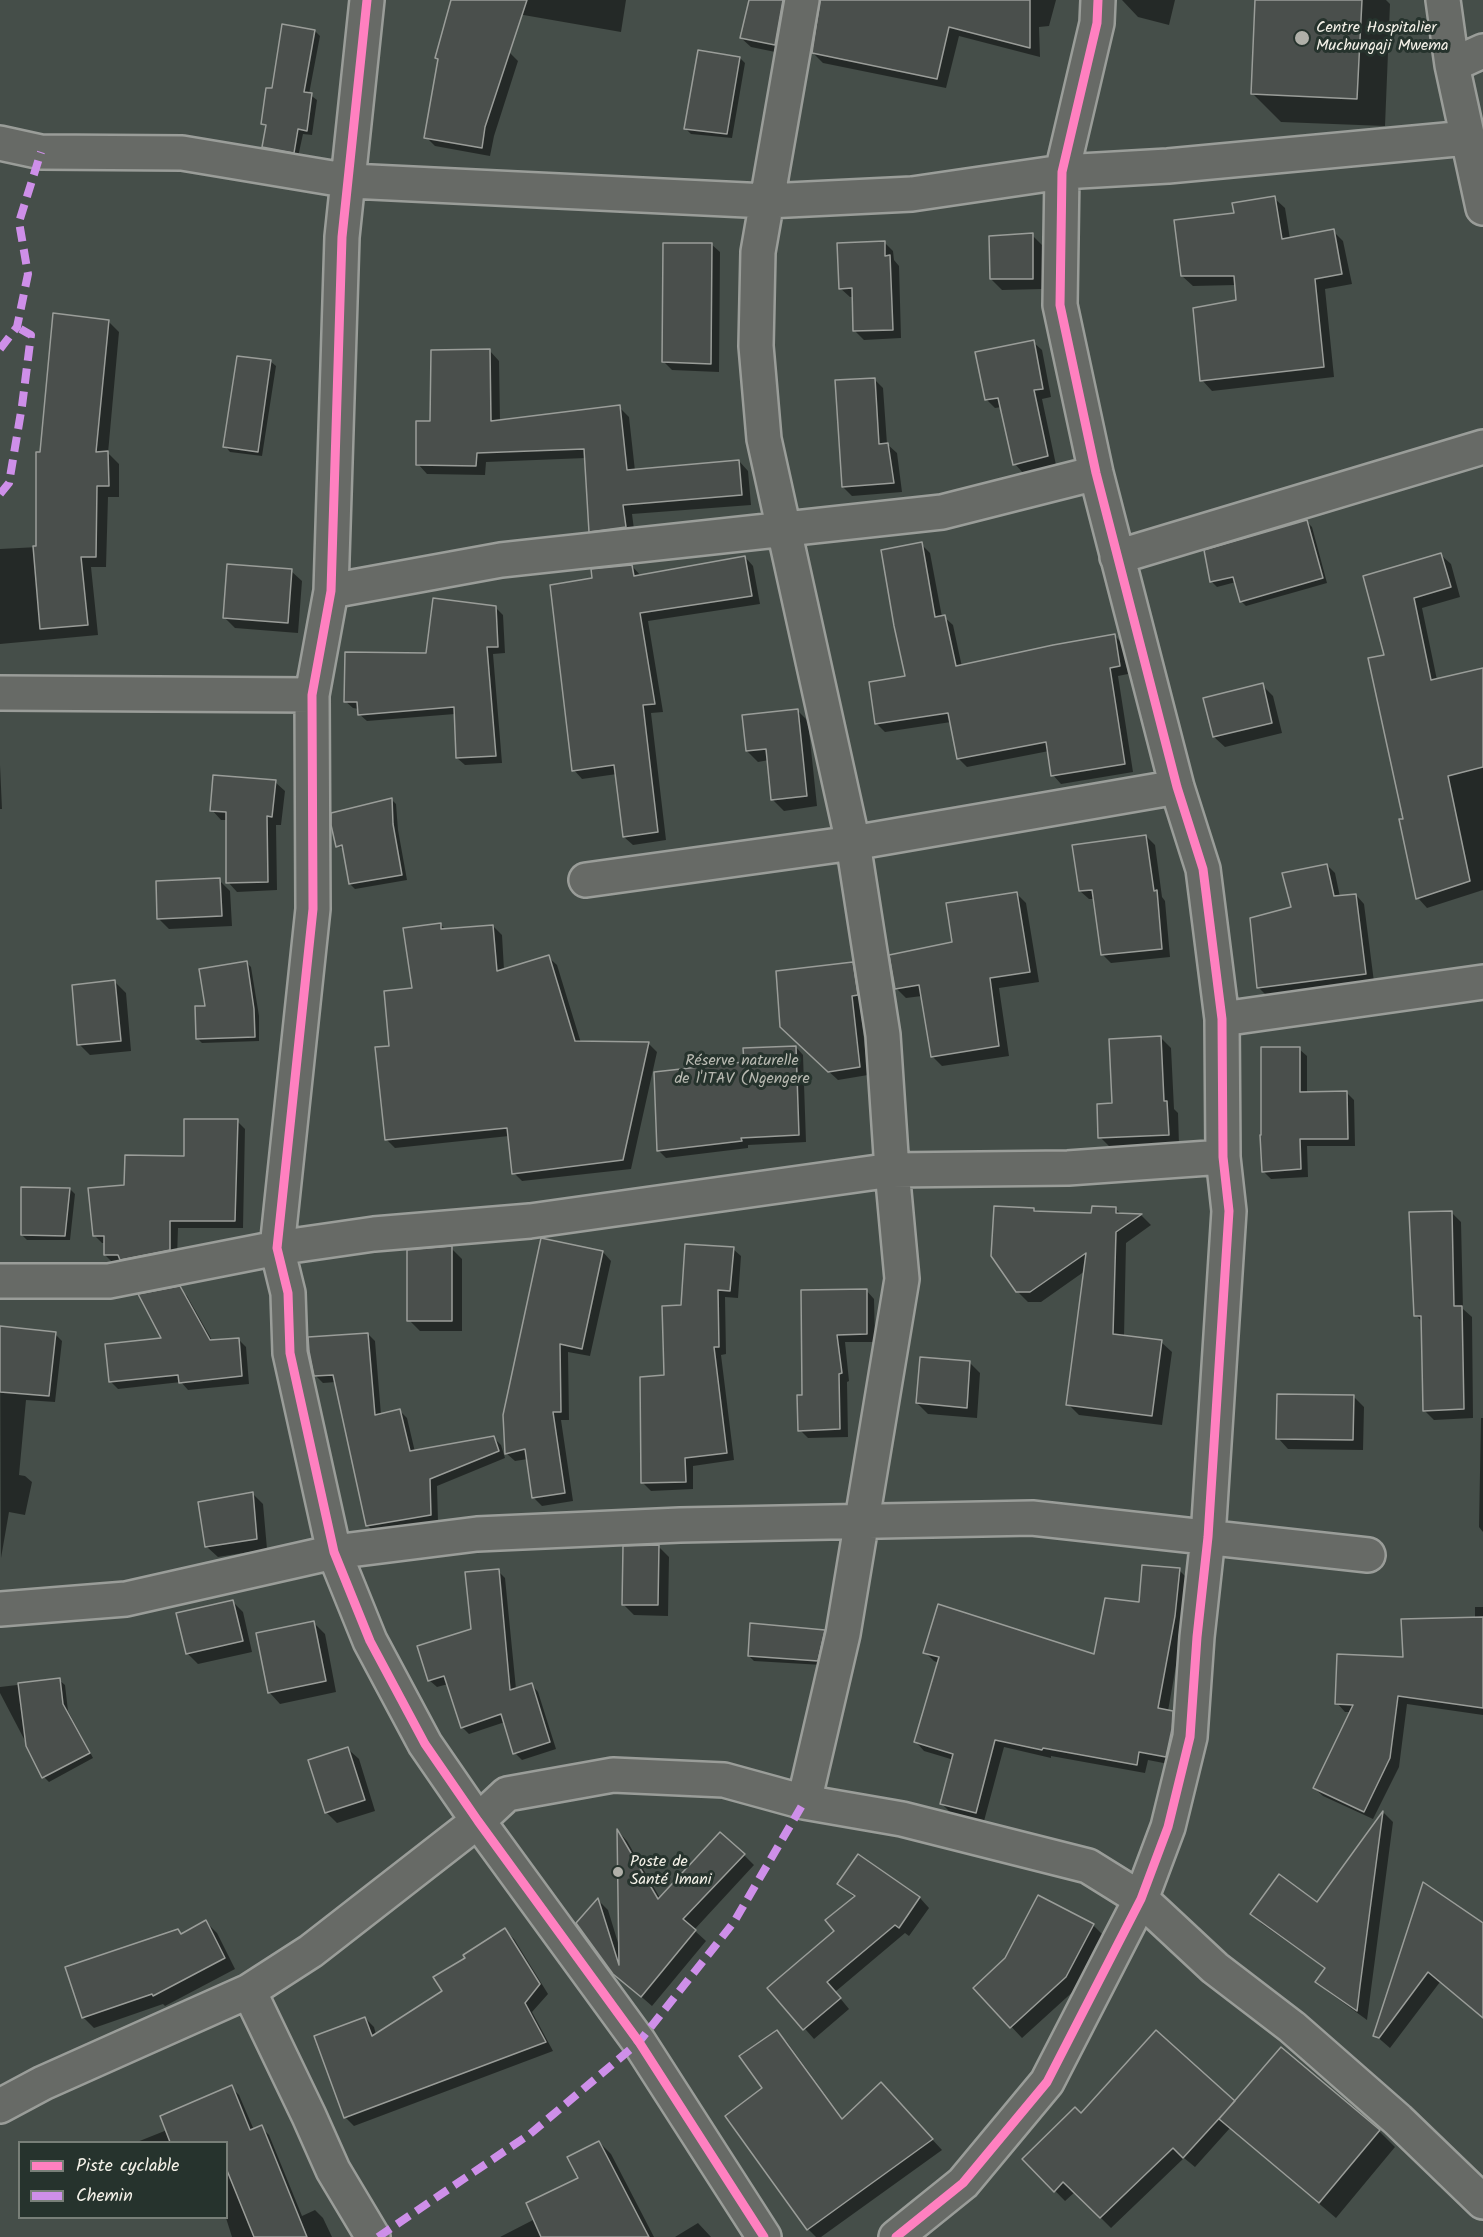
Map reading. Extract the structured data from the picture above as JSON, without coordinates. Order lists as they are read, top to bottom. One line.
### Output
{"parks":["Réserve naturelle de l'ITAV (Ngengere"],"places":["Centre Hospitalier Muchungaji Mwema","Poste de Santé Imani"],"legend":["Piste cyclable","Chemin"]}
